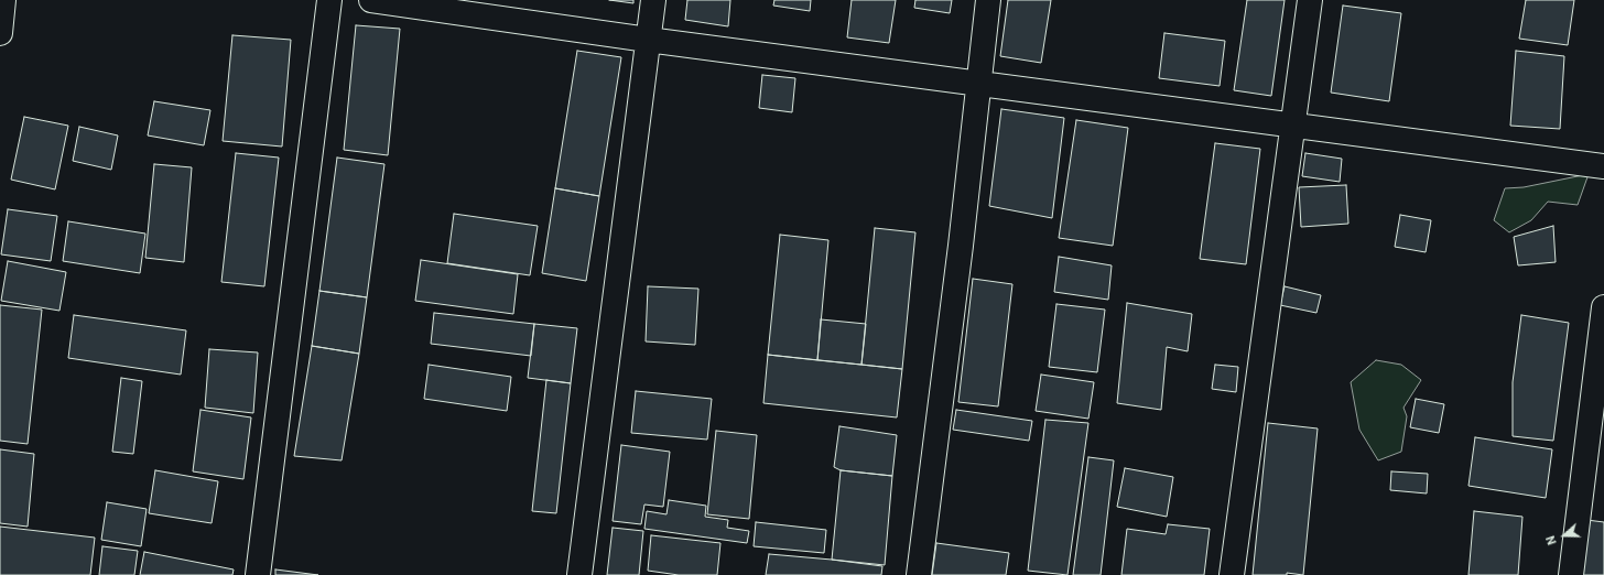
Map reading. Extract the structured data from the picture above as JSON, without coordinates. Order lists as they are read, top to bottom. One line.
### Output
{"north":"left"}
